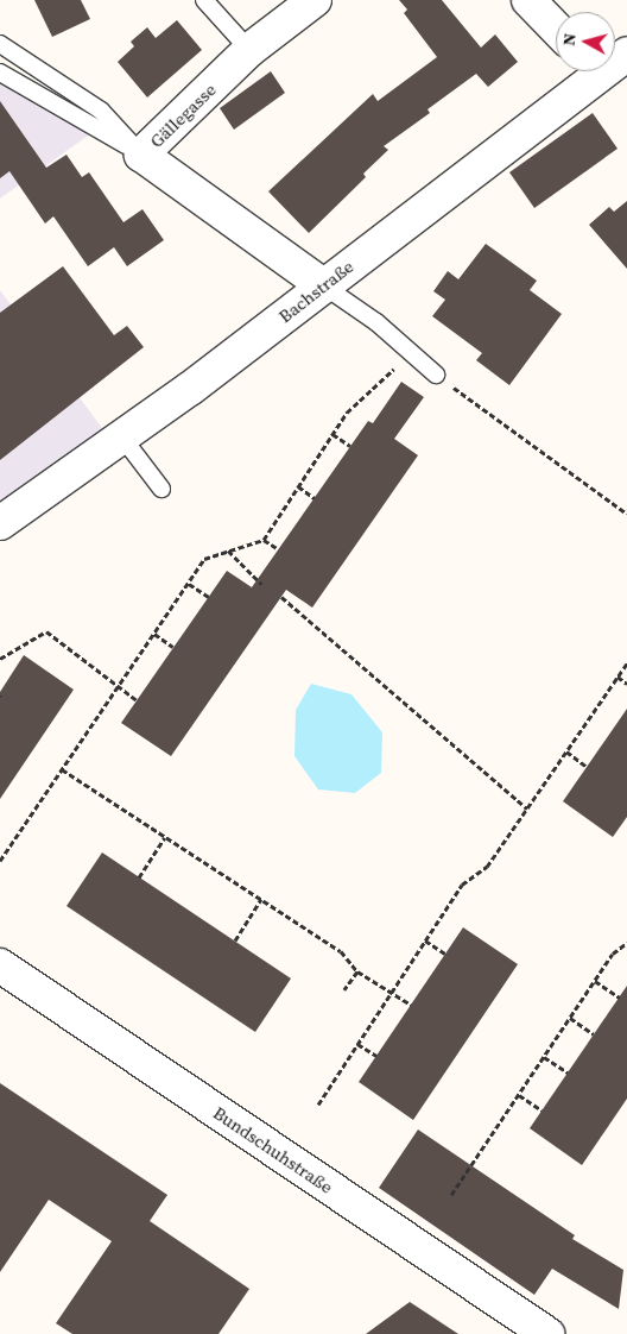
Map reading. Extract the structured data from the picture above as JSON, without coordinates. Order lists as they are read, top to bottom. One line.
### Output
{"streets":{"street":["Gällegasse","Bachstraße","Bundschuhstraße"]},"crossings":[["Gällegasse","Bachstraße"]],"north":"left"}
